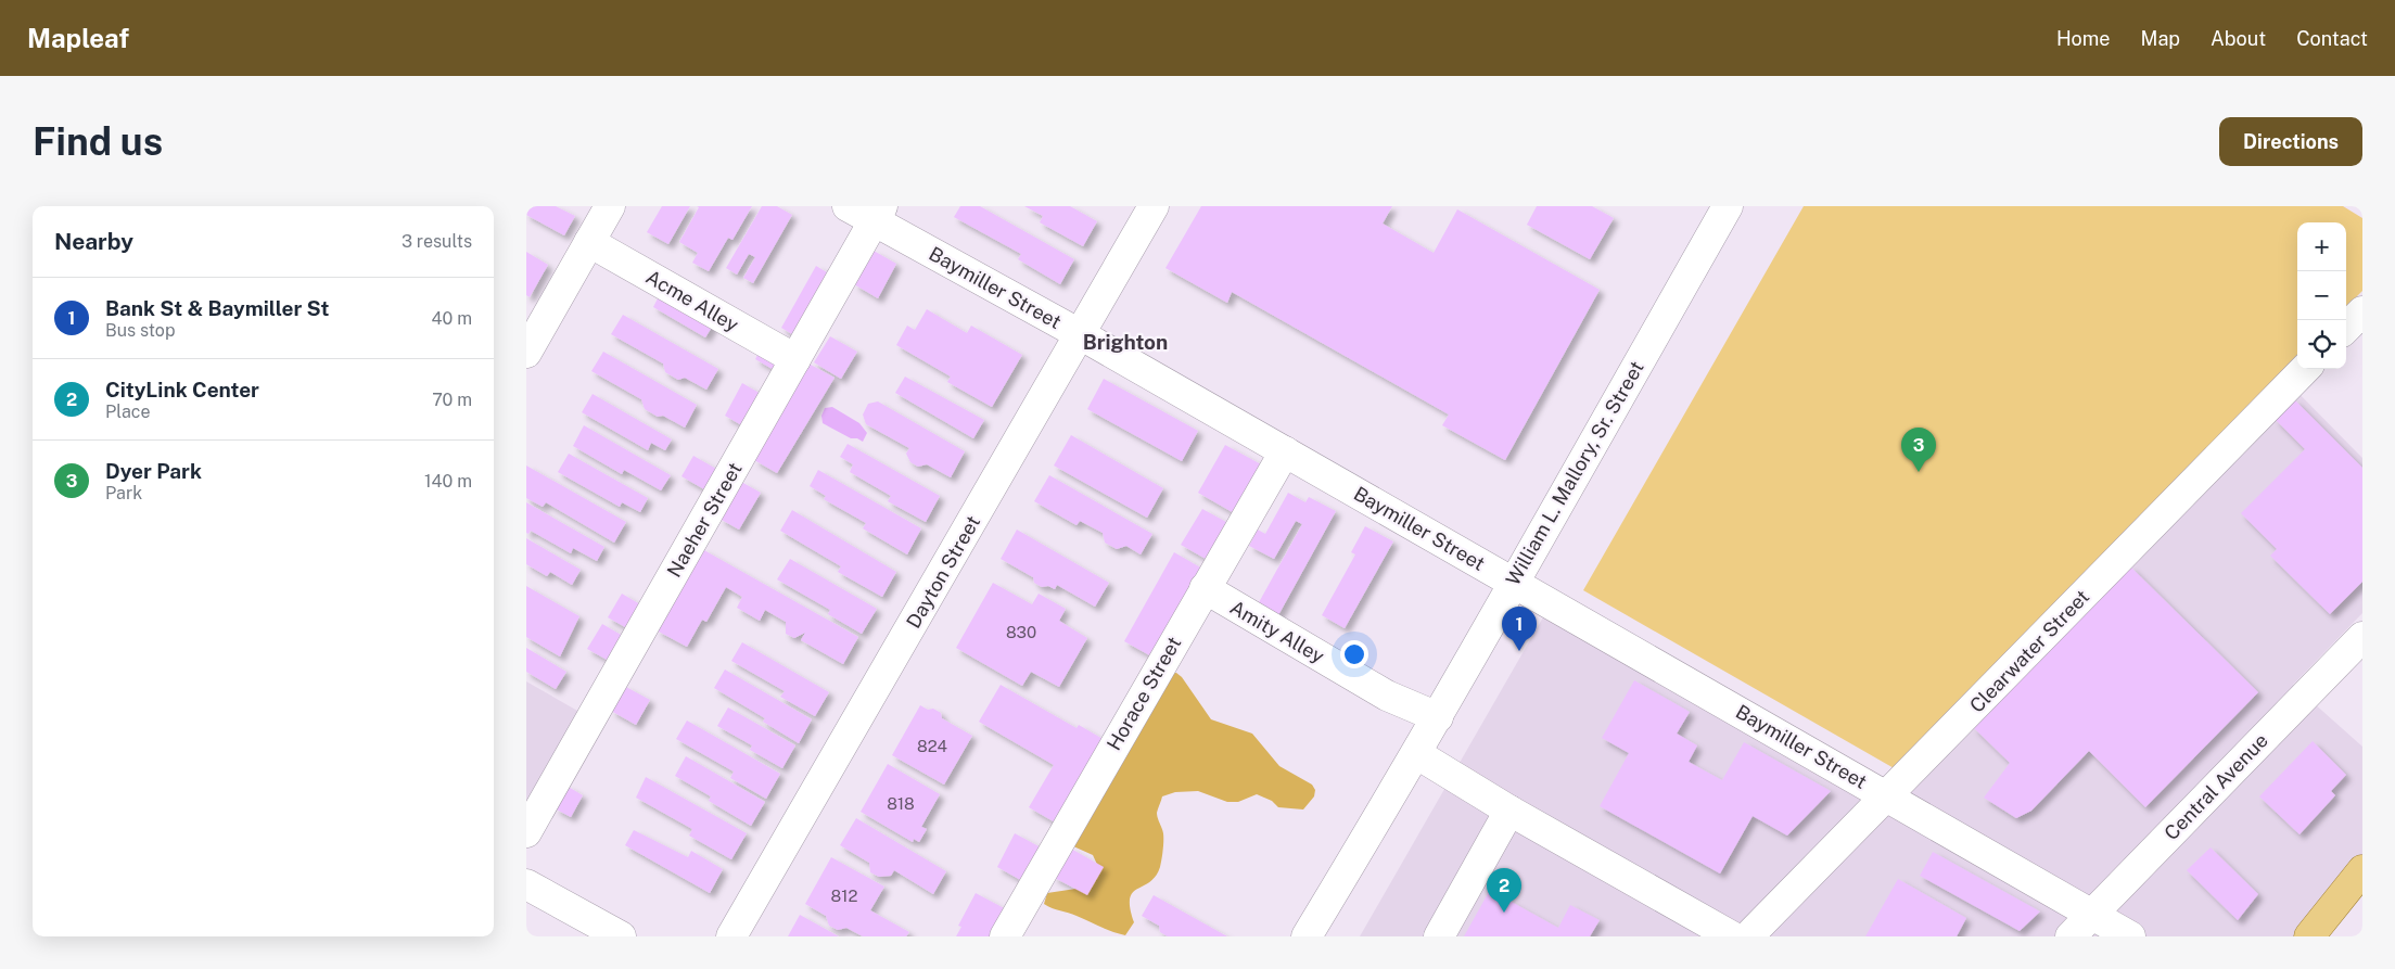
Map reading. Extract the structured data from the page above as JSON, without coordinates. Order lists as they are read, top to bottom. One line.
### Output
{"streets":{"street":["Baymiller Street","Acme Alley","William L. Mallory, Sr. Street","Naeher Street","Dayton Street","Amity Alley","Clearwater Street","Horace Street","Central Avenue"]},"crossings":[["Baymiller Street","William L. Mallory, Sr. Street"],["Baymiller Street","Naeher Street"],["Baymiller Street","Dayton Street"],["Baymiller Street","Clearwater Street"],["Baymiller Street","Horace Street"],["Baymiller Street","Central Avenue"],["Acme Alley","Naeher Street"],["William L. Mallory, Sr. Street","Amity Alley"],["Amity Alley","Horace Street"]],"districts":["Brighton"],"house_numbers":["830","824","818","812"],"page":{"header":"Mapleaf","nav":["Home","Map","About","Contact"],"buttons":"Directions","title":"Find us","heading":["Nearby","3 results"],"map_buttons":["+","−"],"list":[{"mark":"1","name":"Bank St & Baymiller St","note":"Bus stop","value":"40 m"},{"mark":"2","name":"CityLink Center","note":"Place","value":"70 m"},{"mark":"3","name":"Dyer Park","note":"Park","value":"140 m"}],"pins":["3","1","2"]}}
